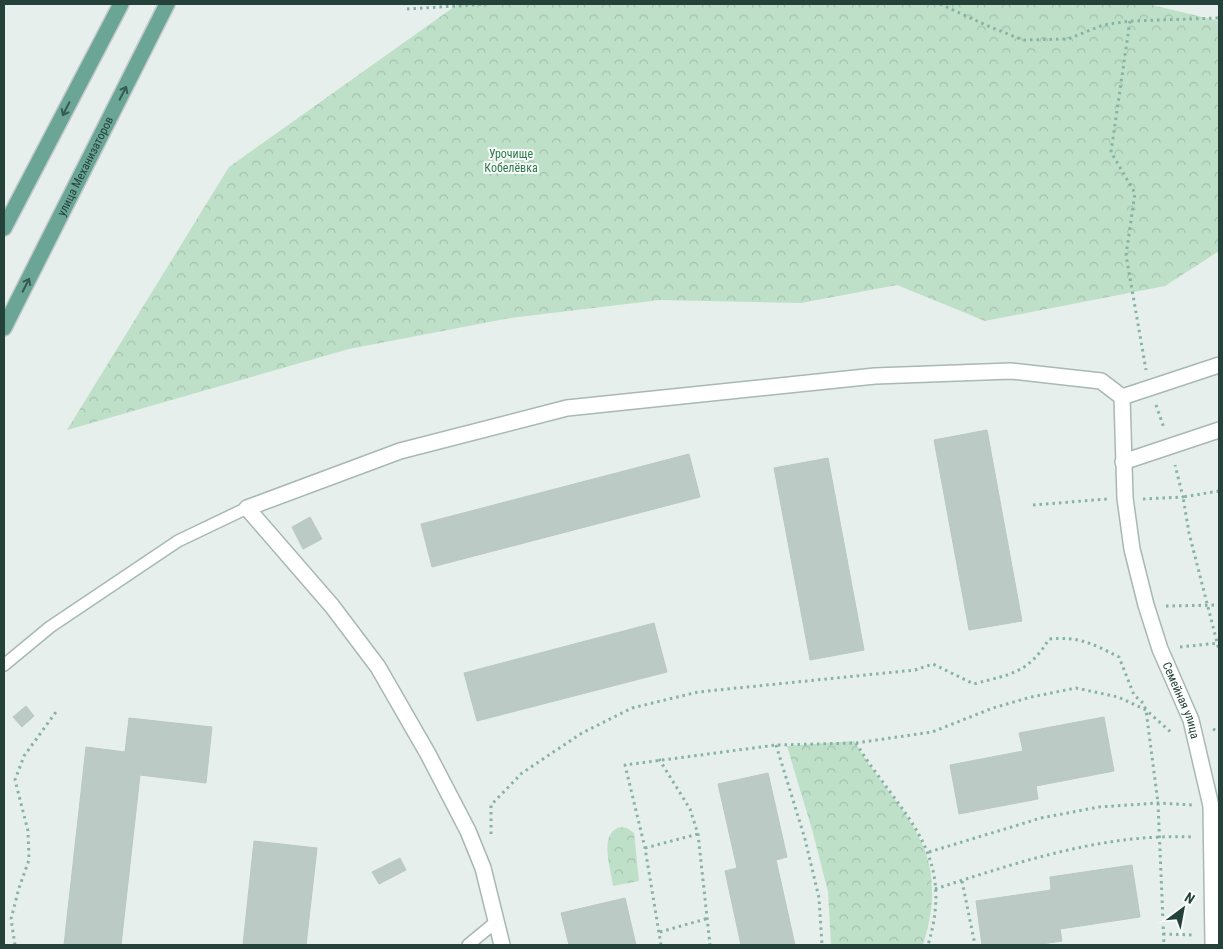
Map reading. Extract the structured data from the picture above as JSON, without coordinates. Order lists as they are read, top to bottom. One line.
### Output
{"streets":{"main road":["улица Механизаторов"],"street":["Семейная улица"]},"parks":["Урочище Кобелёвка"],"north":"top right"}
